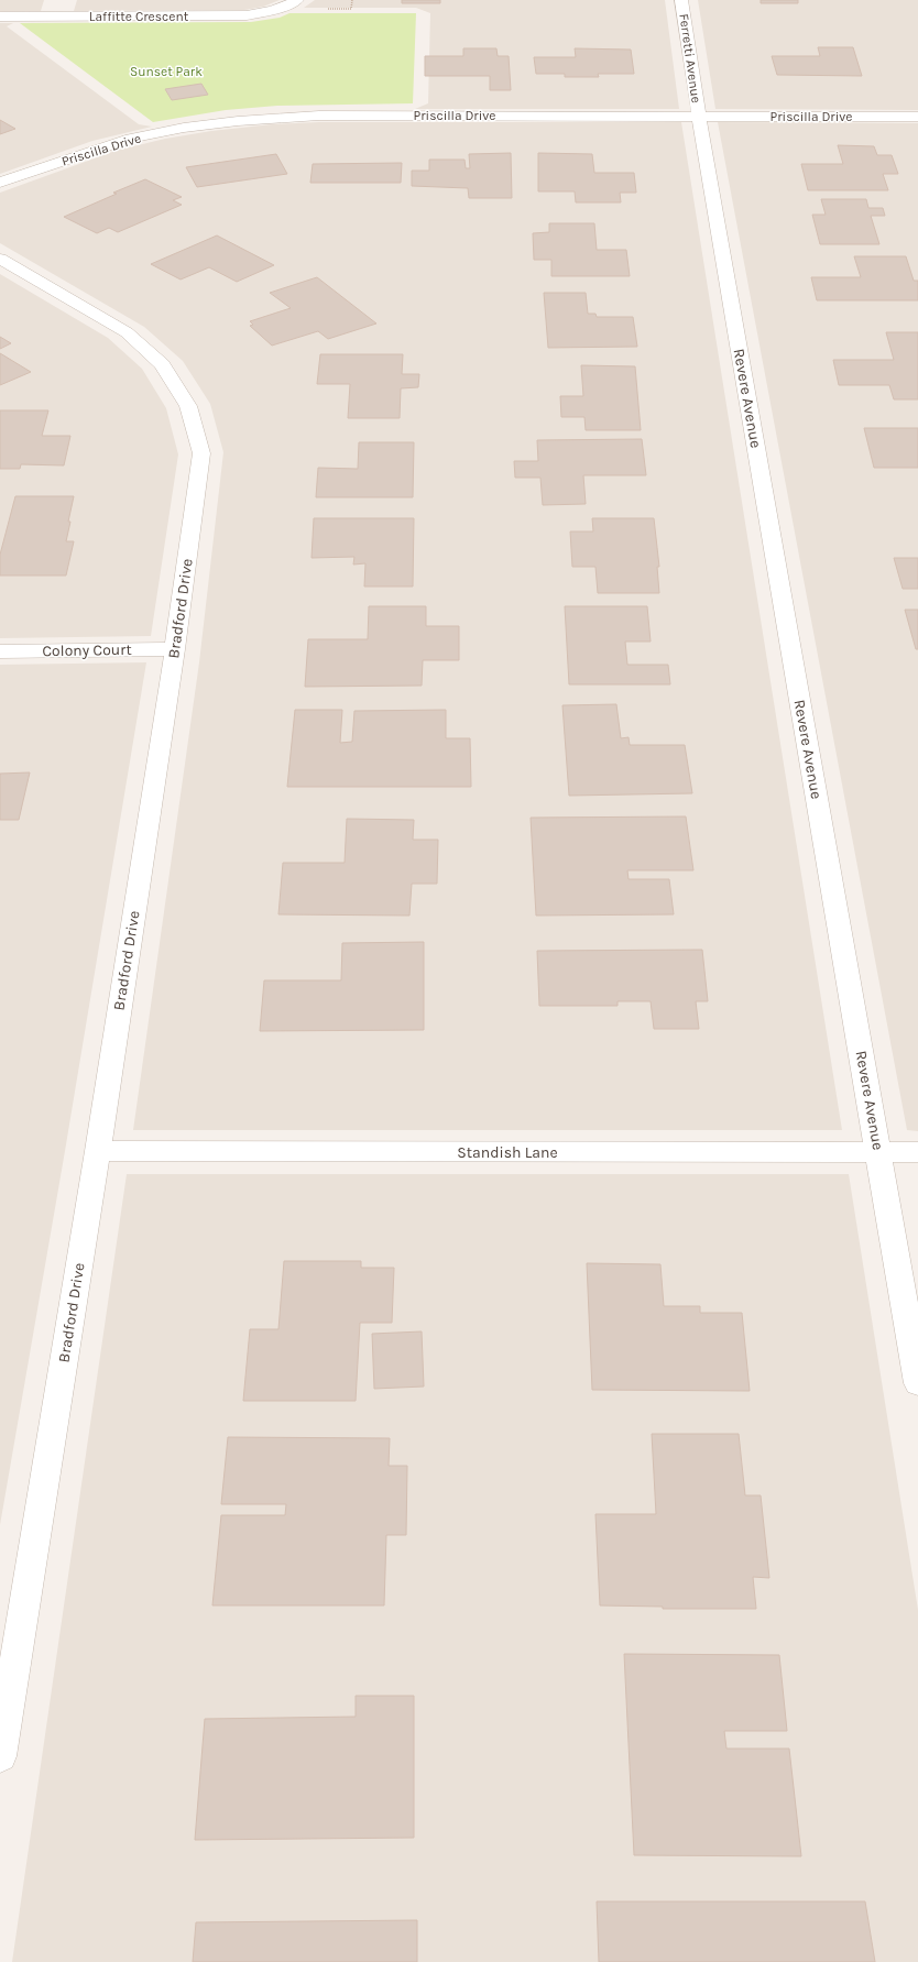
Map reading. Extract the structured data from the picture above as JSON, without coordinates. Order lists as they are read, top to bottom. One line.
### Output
{"streets":{"street":["Laffitte Crescent","Ferretti Avenue","Priscilla Drive","Revere Avenue","Bradford Drive","Colony Court","Standish Lane"]},"crossings":[["Ferretti Avenue","Priscilla Drive"],["Ferretti Avenue","Revere Avenue"],["Priscilla Drive","Revere Avenue"],["Revere Avenue","Standish Lane"],["Bradford Drive","Colony Court"],["Bradford Drive","Standish Lane"]],"parks":["Sunset Park"]}
